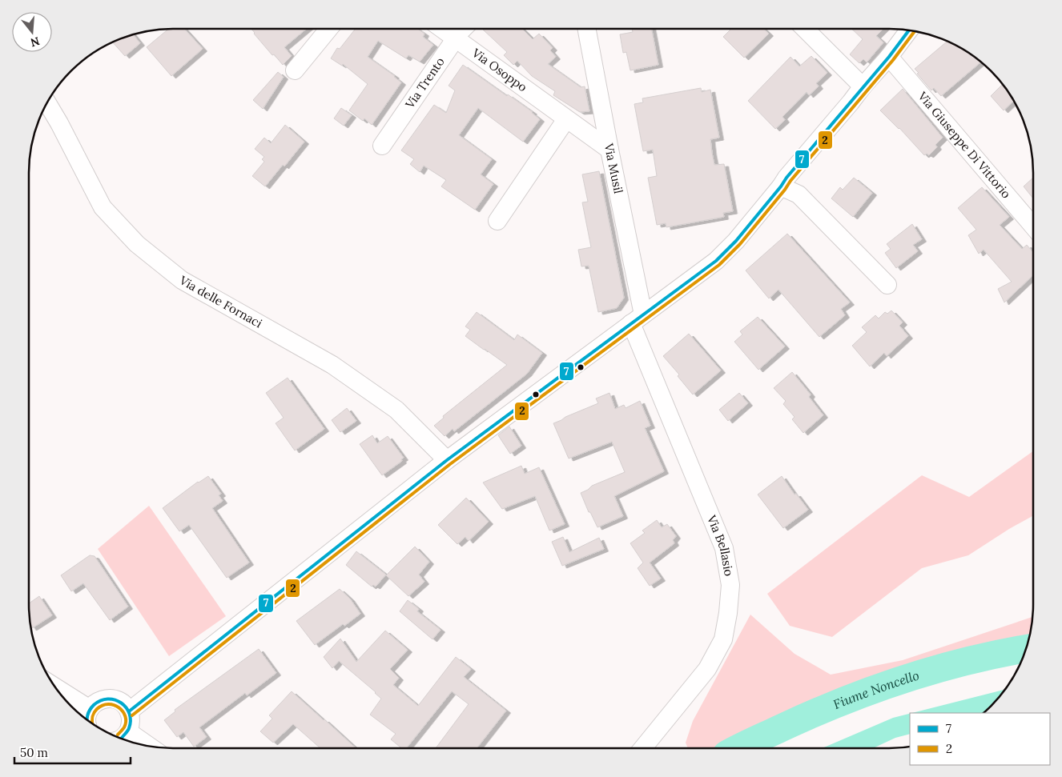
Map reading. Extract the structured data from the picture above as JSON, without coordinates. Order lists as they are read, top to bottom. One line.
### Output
{"streets":{"street":["Via Osoppo","Via Trento","Via Giuseppe Di Vittorio","Via Musil","Via delle Fornaci","Via Bellasio"]},"crossings":[["Via Osoppo","Via Trento"],["Via Osoppo","Via Musil"],["Via Musil","Via Bellasio"]],"water":["Fiume Noncello"],"lines":["transit line 7","transit line 2"],"legend":["7","2"],"scale_bar":"50 m","north":"bottom"}
